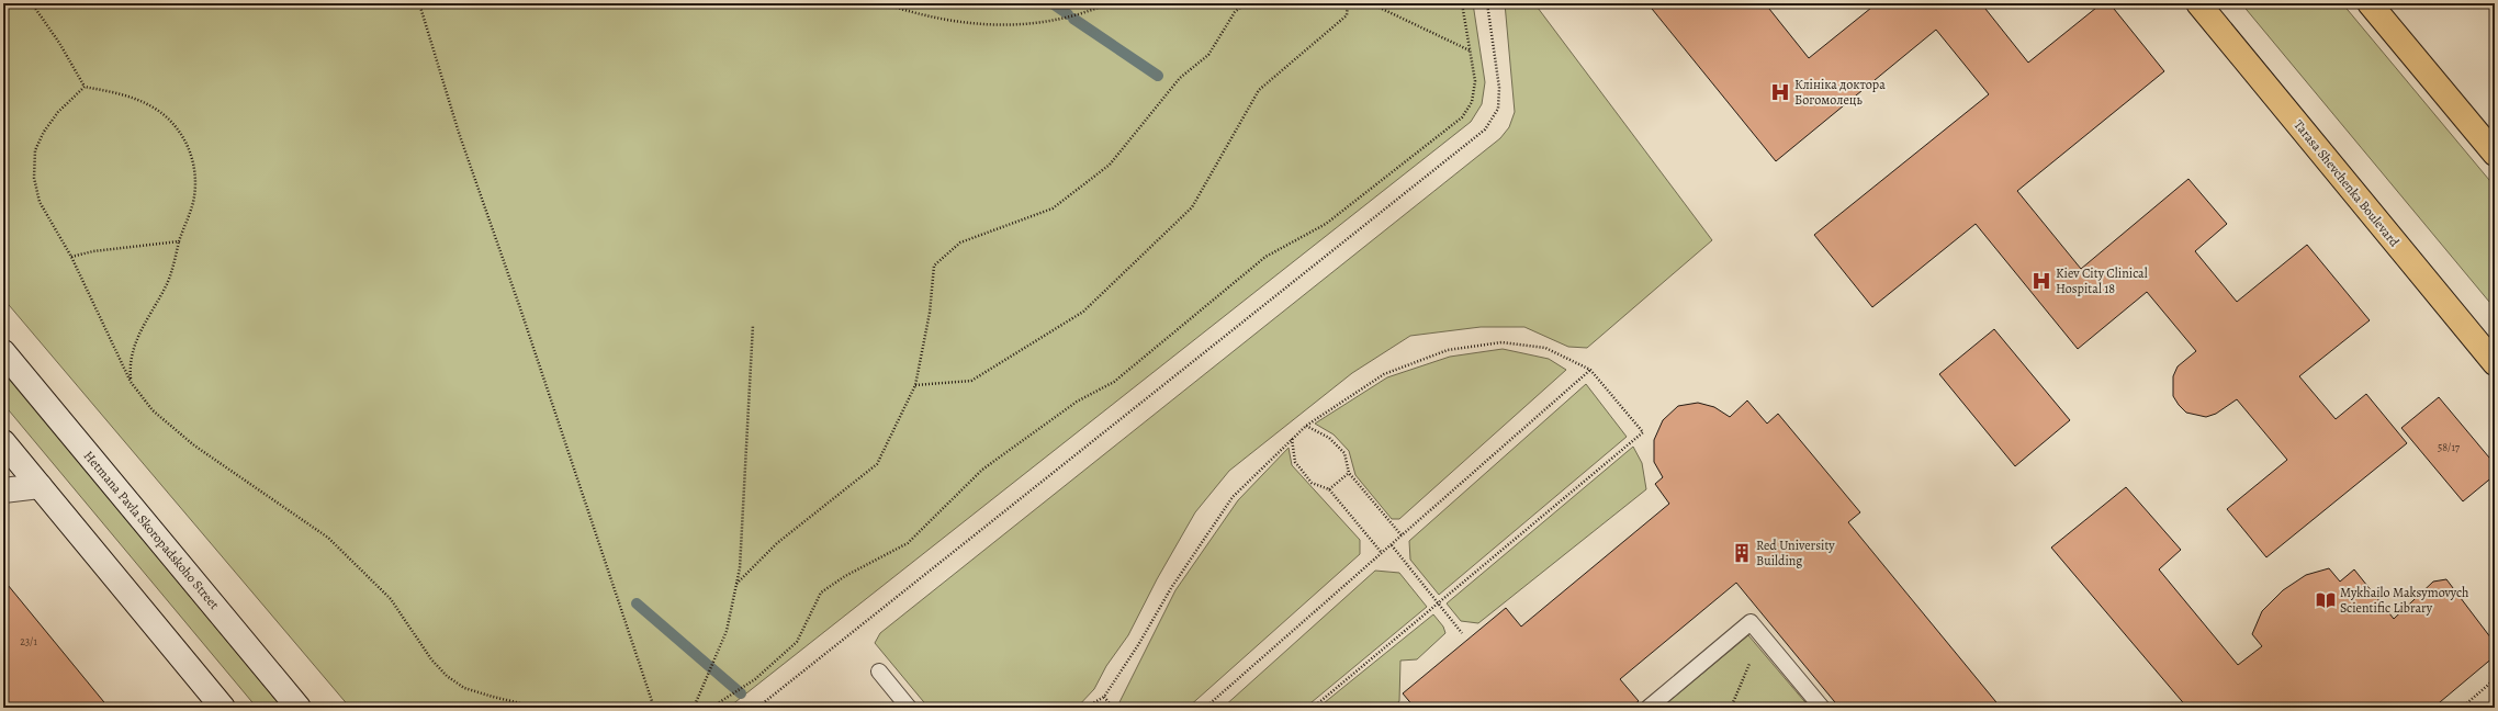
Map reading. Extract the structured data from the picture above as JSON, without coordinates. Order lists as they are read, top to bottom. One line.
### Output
{"streets":{"main road":["Tarasa Shevchenka Boulevard","Hetmana Pavla Skoropadskoho Street"]},"places":{"hospital":["Клініка доктора Богомолець","Kiev City Clinical Hospital 18"],"building":["Red University Building"],"library":["Mykhailo Maksymovych Scientific Library"]},"house_numbers":["58/17","23/1"]}
